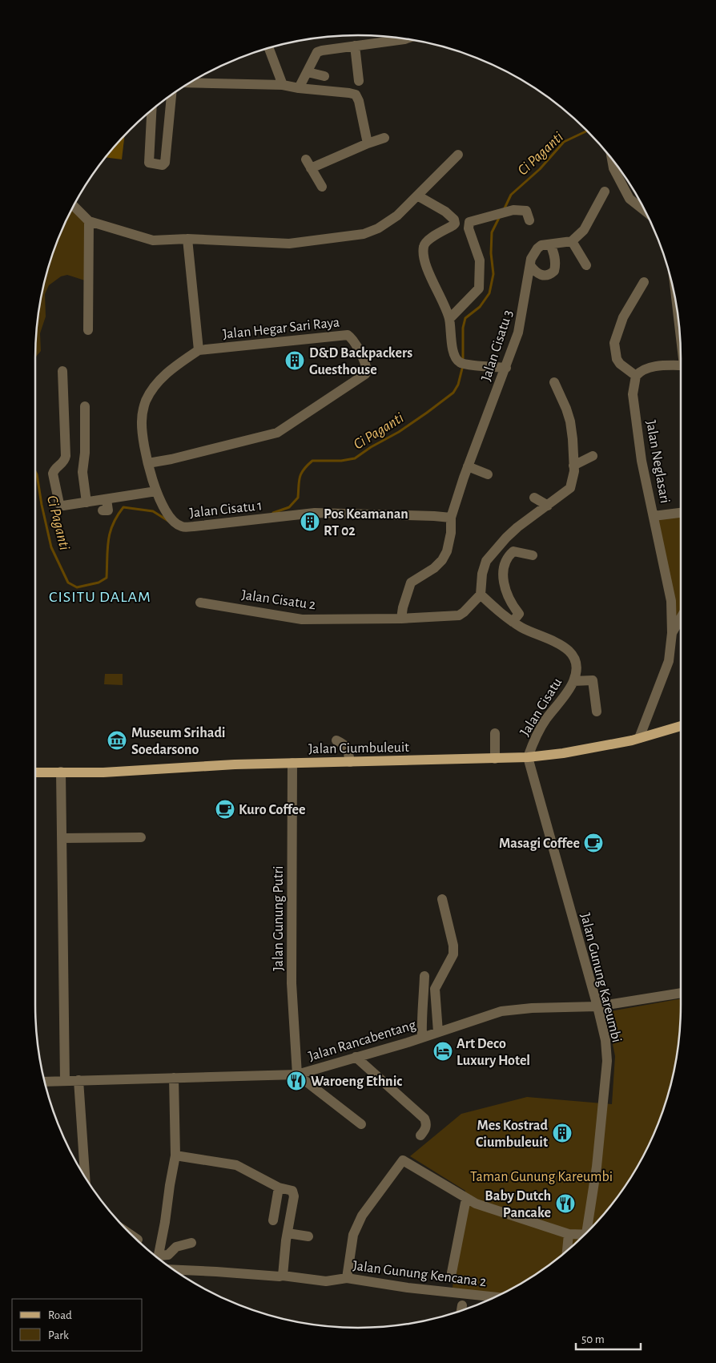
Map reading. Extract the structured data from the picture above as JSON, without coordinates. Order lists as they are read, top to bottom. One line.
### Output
{"streets":{"main road":["Jalan Ciumbuleuit"],"street":["Jalan Hegar Sari Raya","Jalan Cisatu 3","Jalan Neglasari","Jalan Cisatu 1","Jalan Cisatu 2","Jalan Cisatu","Jalan Gunung Putri","Jalan Gunung Kareumbi","Jalan Rancabentang","Jalan Gunung Kencana 2"]},"crossings":[["Jalan Hegar Sari Raya","Jalan Cisatu 1"],["Jalan Cisatu 3","Jalan Cisatu 1"],["Jalan Neglasari","Jalan Ciumbuleuit"],["Jalan Cisatu","Jalan Ciumbuleuit"],["Jalan Cisatu","Jalan Gunung Kareumbi"],["Jalan Ciumbuleuit","Jalan Gunung Putri"],["Jalan Ciumbuleuit","Jalan Gunung Kareumbi"],["Jalan Gunung Putri","Jalan Rancabentang"],["Jalan Gunung Kareumbi","Jalan Rancabentang"]],"districts":["CISITU DALAM"],"water":["Ci Paganti"],"parks":["Taman Gunung Kareumbi"],"places":{"building":["D&D Backpackers Guesthouse","Pos Keamanan RT 02","Mes Kostrad Ciumbuleuit"],"museum":["Museum Srihadi Soedarsono"],"cafe":["Kuro Coffee","Masagi Coffee"],"hotel":["Art Deco Luxury Hotel"],"restaurant":["Waroeng Ethnic","Baby Dutch Pancake"]},"legend":["Road","Park"],"scale_bar":"50 m"}
